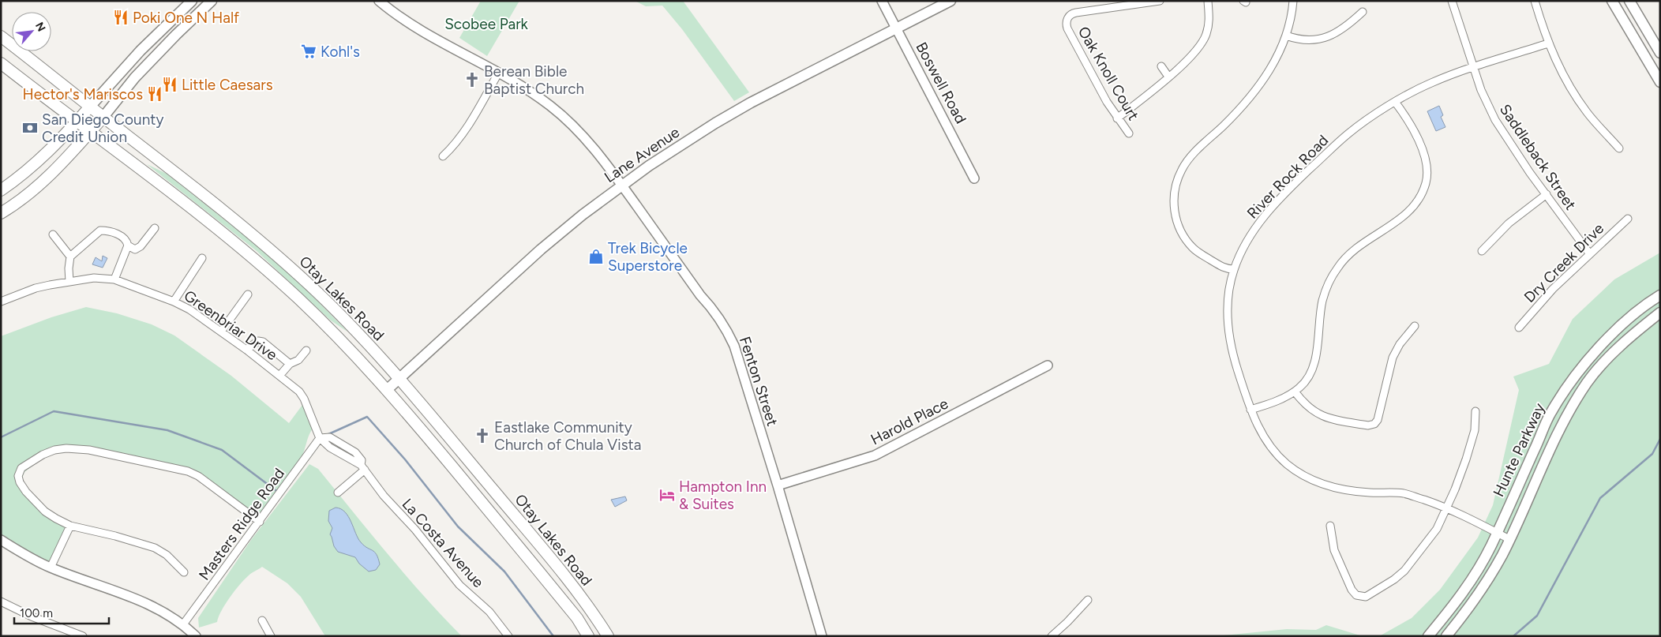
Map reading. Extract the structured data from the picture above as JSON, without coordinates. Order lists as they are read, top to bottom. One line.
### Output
{"streets":{"main road":["Lane Avenue","Otay Lakes Road","Hunte Parkway"],"street":["Oak Knoll Court","Boswell Road","Saddleback Street","River Rock Road","Dry Creek Drive","Greenbriar Drive","Fenton Street","Harold Place","Masters Ridge Road","La Costa Avenue"]},"crossings":[["Boswell Road","Lane Avenue"],["Lane Avenue","Otay Lakes Road"],["Lane Avenue","Fenton Street"],["Saddleback Street","River Rock Road"],["Saddleback Street","Dry Creek Drive"],["River Rock Road","Hunte Parkway"],["Greenbriar Drive","Masters Ridge Road"],["Greenbriar Drive","La Costa Avenue"],["Fenton Street","Harold Place"],["Masters Ridge Road","La Costa Avenue"]],"parks":["Scobee Park"],"places":{"restaurant":["Poki One N Half","Little Caesars","Hector's Mariscos"],"supermarket":["Kohl's"],"church":["Berean Bible Baptist Church","Eastlake Community Church of Chula Vista"],"bank":["San Diego County Credit Union"],"shop":["Trek Bicycle Superstore"],"hotel":["Hampton Inn & Suites"]},"scale_bar":"100 m","north":"top right"}
